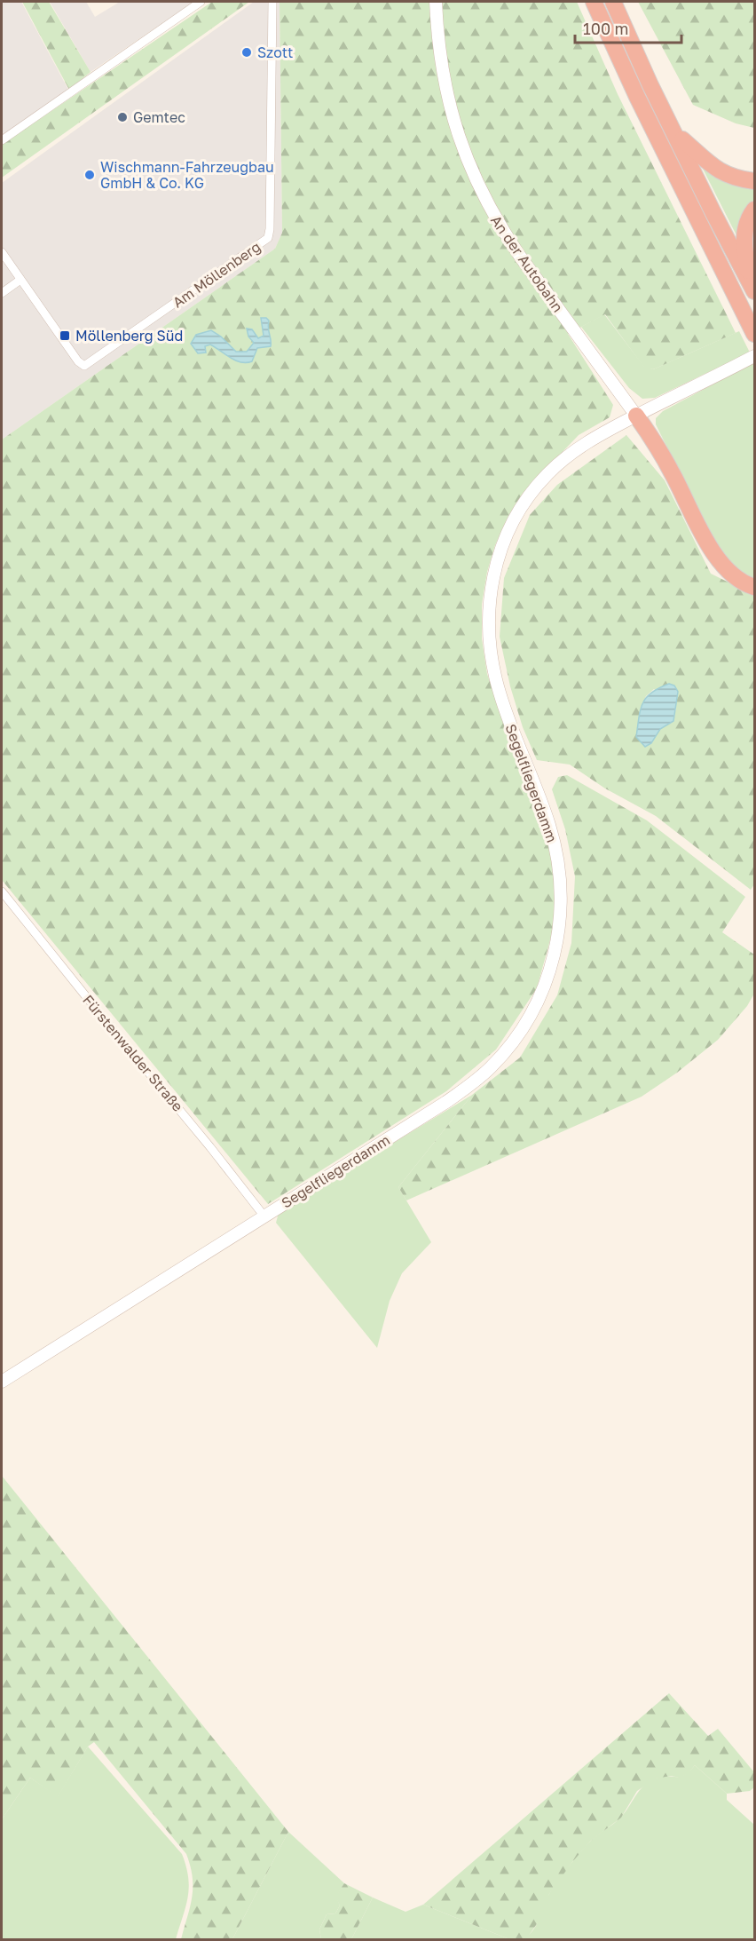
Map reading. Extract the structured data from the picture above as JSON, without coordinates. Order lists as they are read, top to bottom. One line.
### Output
{"streets":{"street":["An der Autobahn","Am Möllenberg","Segelfliegerdamm","Fürstenwalder Straße"]},"crossings":[["An der Autobahn","Segelfliegerdamm"],["Segelfliegerdamm","Fürstenwalder Straße"]],"places":{"other":["Szott","Gemtec","Wischmann-Fahrzeugbau GmbH & Co. KG"],"transit":["Möllenberg Süd"]},"scale_bar":"100 m"}
